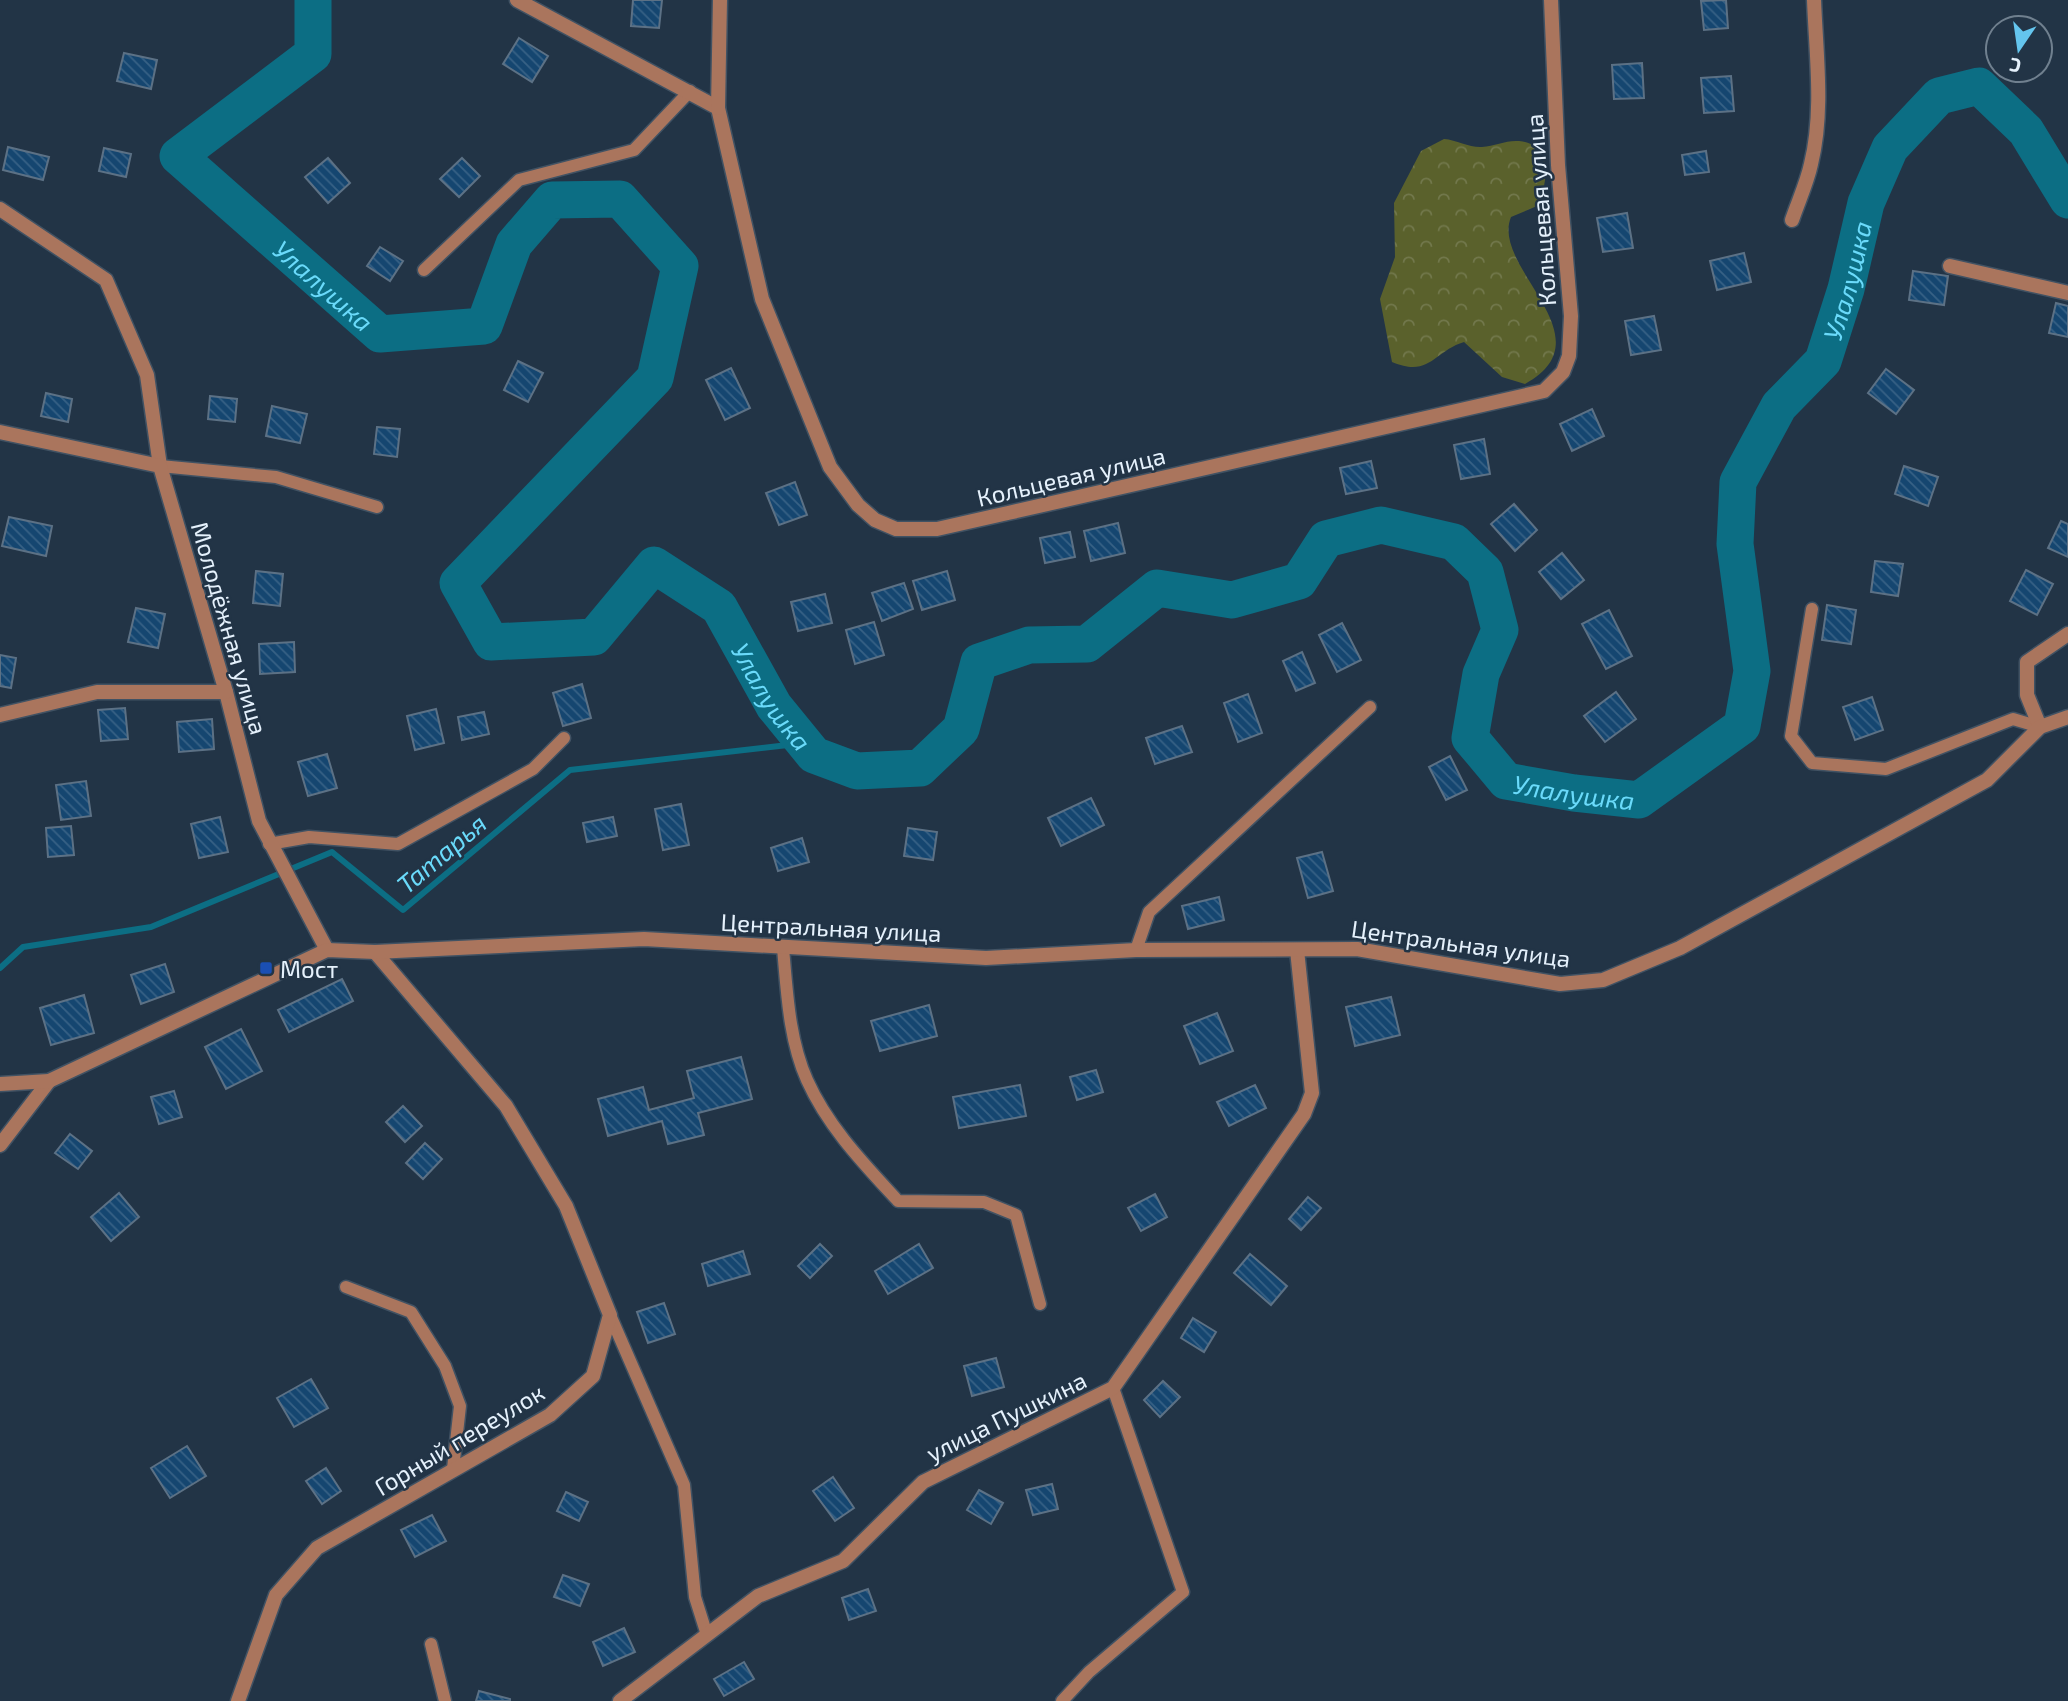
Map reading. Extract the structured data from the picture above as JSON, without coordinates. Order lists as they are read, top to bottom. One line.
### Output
{"streets":{"street":["Кольцевая улица","Молодёжная улица","Центральная улица","улица Пушкина","Горный переулок"]},"crossings":[["Молодёжная улица","Центральная улица"],["Центральная улица","улица Пушкина"]],"water":["Улалушка","Татарья"],"places":{"transit":["Мост"]},"north":"bottom"}
